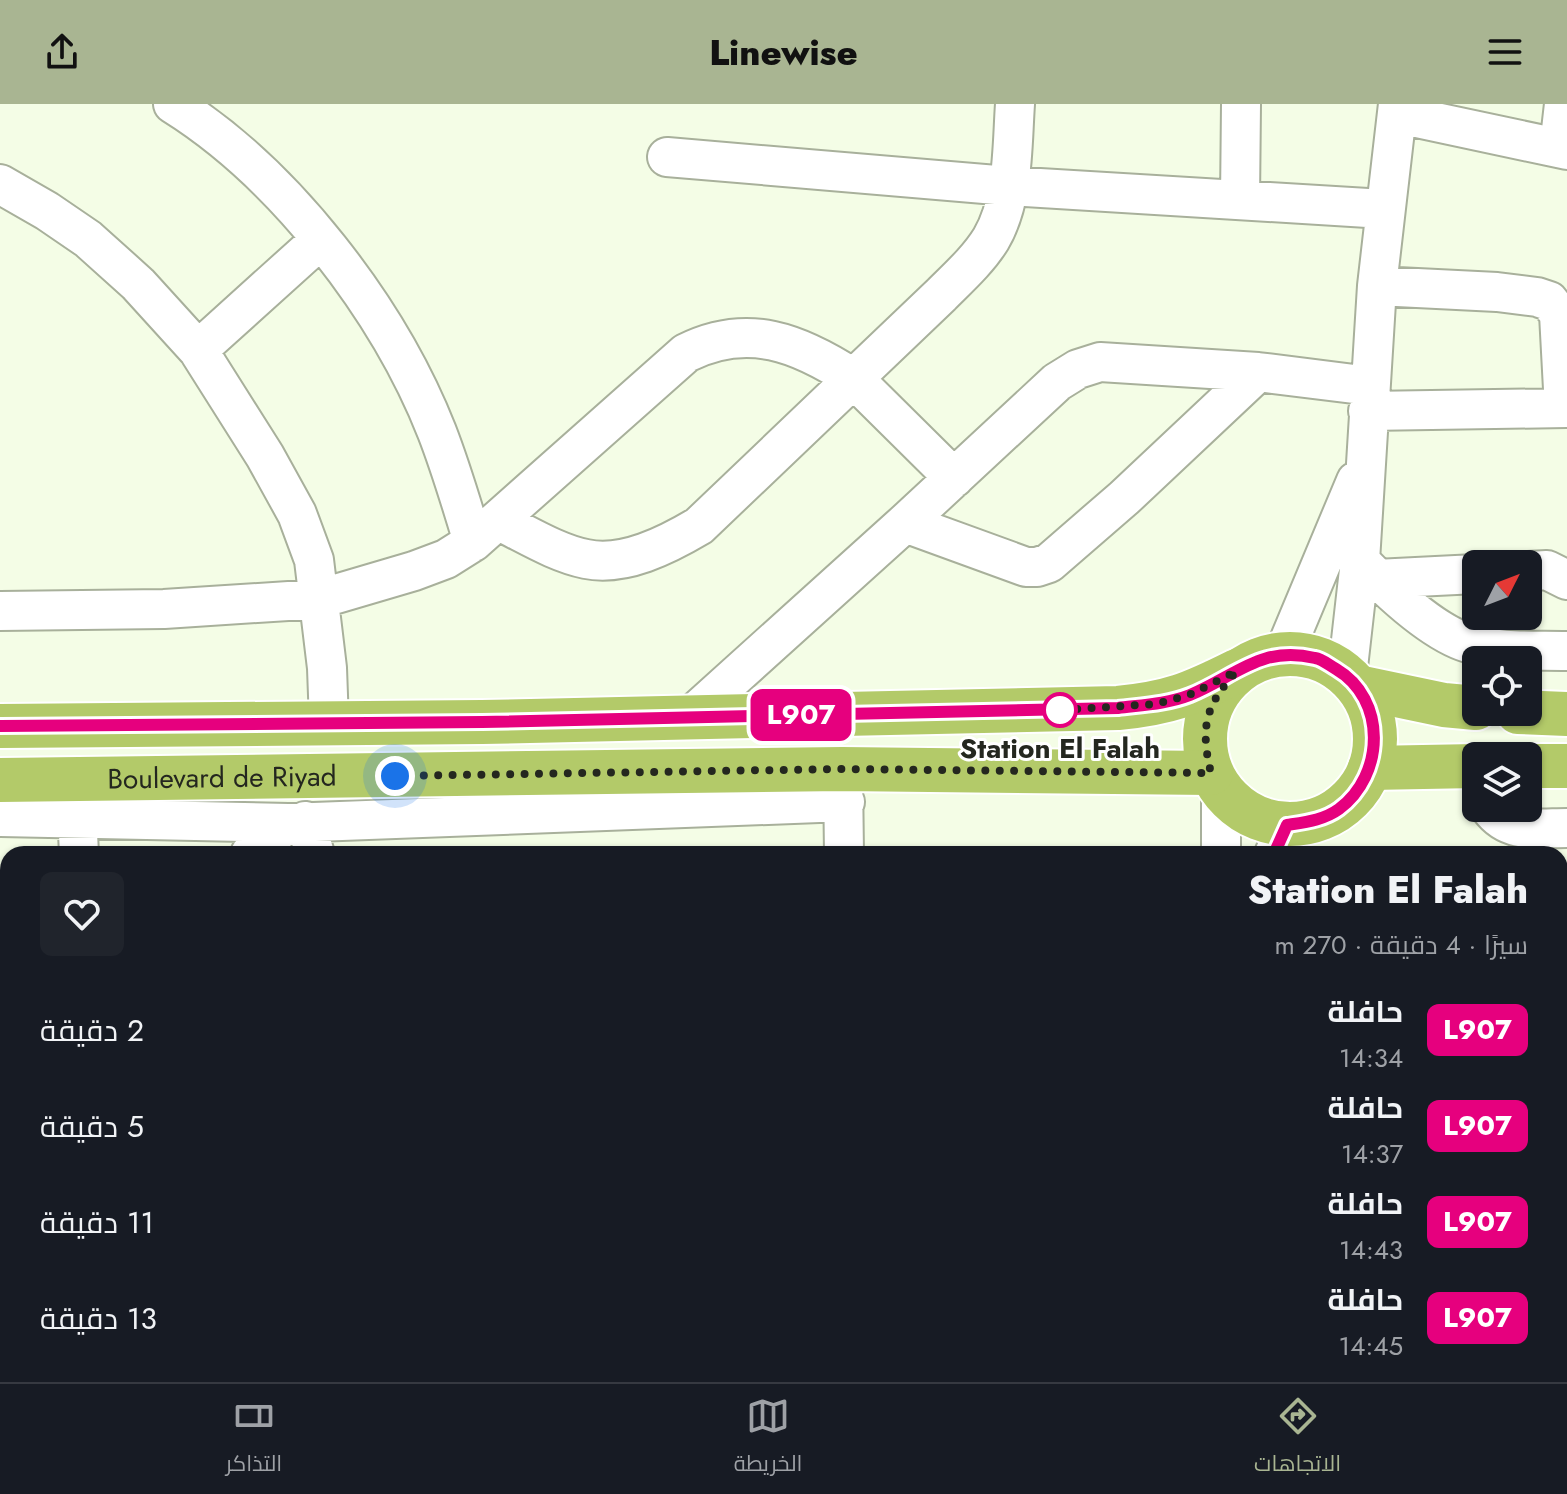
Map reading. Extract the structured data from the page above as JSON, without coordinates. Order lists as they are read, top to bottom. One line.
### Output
{"streets":{"main road":["Boulevard de Riyad"]},"places":["Station El Falah"],"lines":["bus line L907"],"north":"top right","page":{"header":"Linewise","on_map":"L907","heading":["Station El Falah","سيرًا · 4 دقيقة · 270 m"],"list":[{"mark":"L907","name":"حافلة","note":"14:34","value":"2 دقيقة"},{"mark":"L907","name":"حافلة","note":"14:37","value":"5 دقيقة"},{"mark":"L907","name":"حافلة","note":"14:43","value":"11 دقيقة"},{"mark":"L907","name":"حافلة","note":"14:45","value":"13 دقيقة"}],"tabs":["الاتجاهات","الخريطة","التذاكر"]}}
